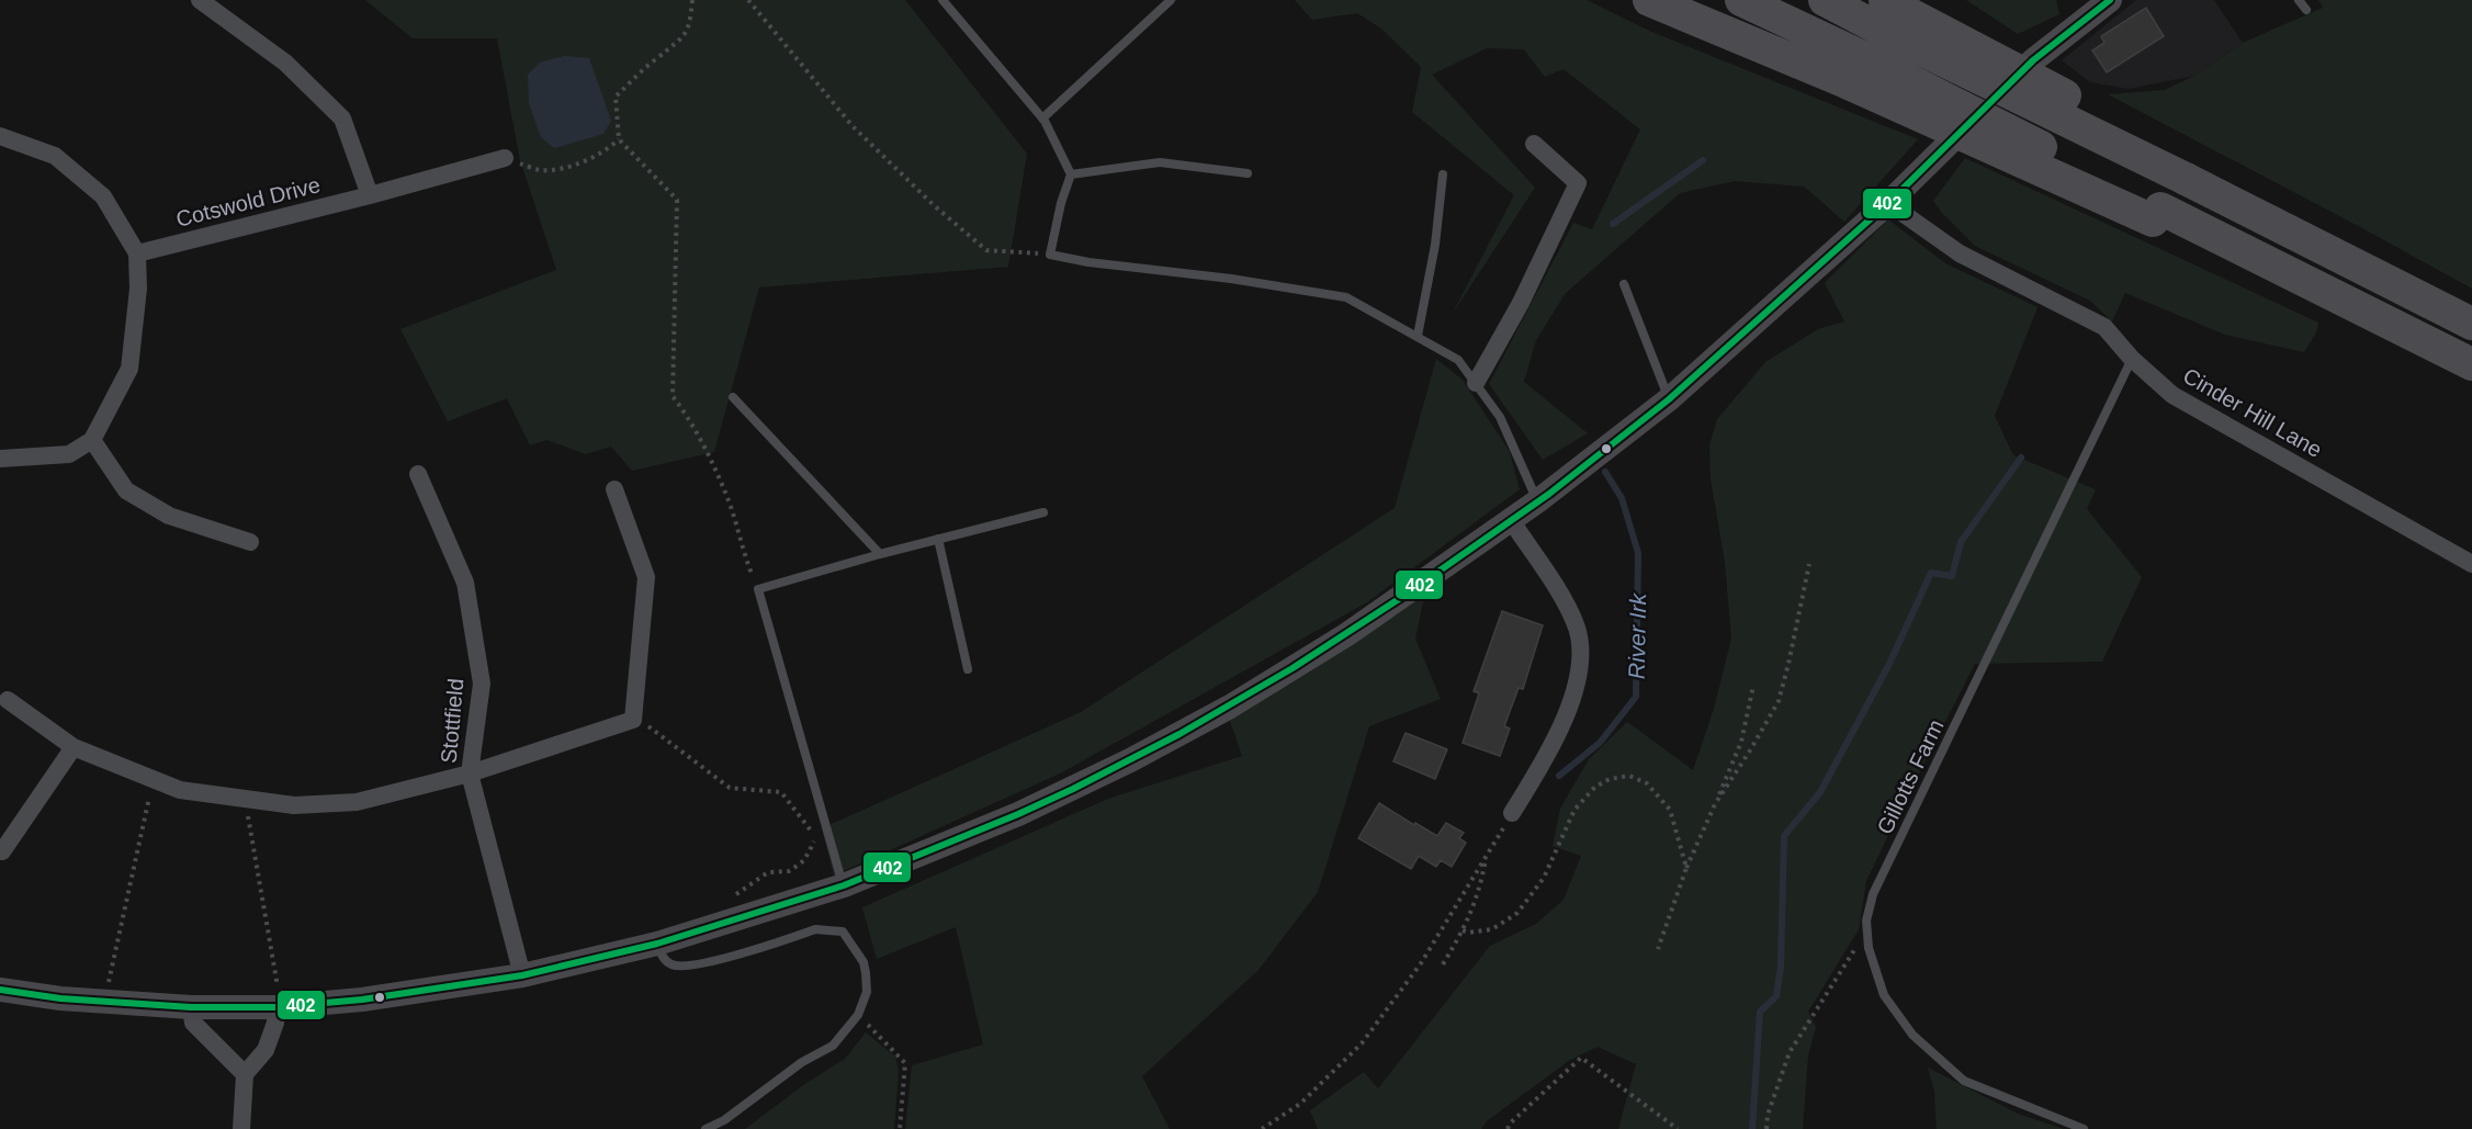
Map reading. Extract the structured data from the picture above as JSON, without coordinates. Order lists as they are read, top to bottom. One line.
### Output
{"streets":{"street":["Cotswold Drive","Cinder Hill Lane","Stottfield"],"lane":["Gillotts Farm"]},"crossings":[["Cinder Hill Lane","Gillotts Farm"]],"water":["River Irk"],"lines":["transit line 402"]}
